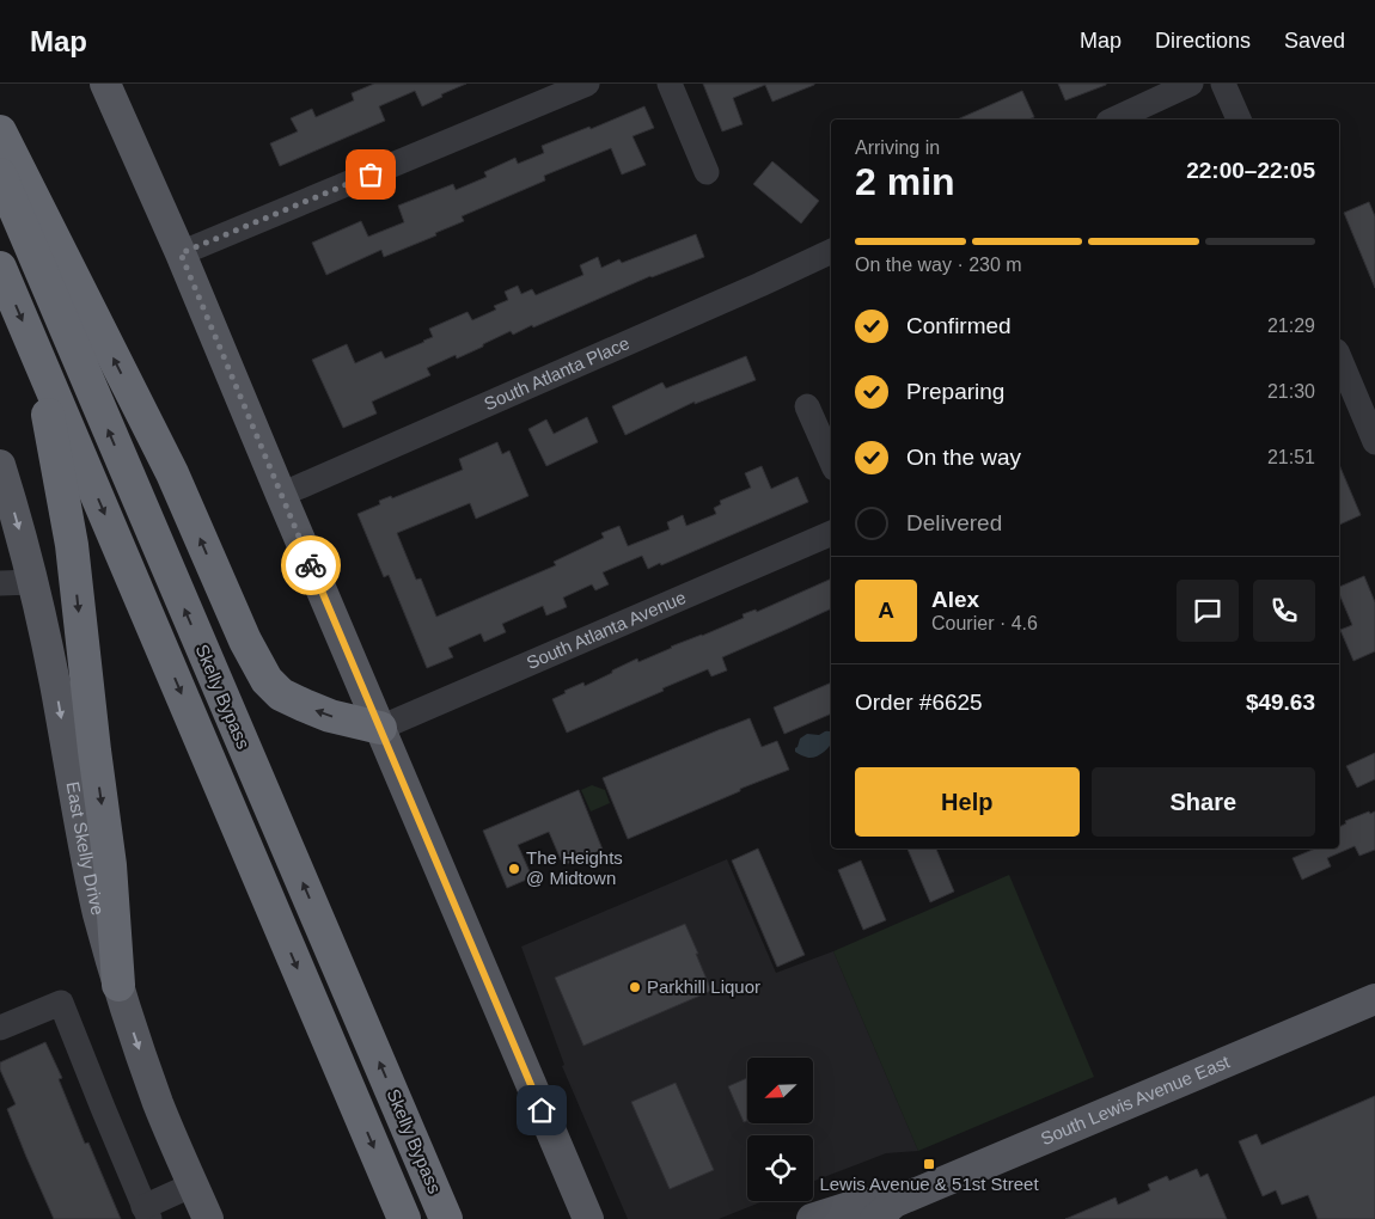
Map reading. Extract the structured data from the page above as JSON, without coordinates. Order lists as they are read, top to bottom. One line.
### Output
{"streets":{"highway":["Skelly Bypass"],"main road":["East Skelly Drive","South Lewis Avenue East"],"street":["South Atlanta Place","South Atlanta Avenue"]},"one_way":["East Skelly Drive"],"places":{"other":["The Heights @ Midtown","Parkhill Liquor"],"transit":["Lewis Avenue & 51st Street"]},"north":"bottom left","page":{"header":"Map","nav":["Map","Directions","Saved"],"heading":["2 min","Arriving in","22:00–22:05"],"panel":["Alex","Courier · 4.6","Order #6625","$49.63"],"bar":"On the way · 230 m","list":[["Confirmed","21:29"],["Preparing","21:30"],["On the way","21:51"],"Delivered"],"round":"A","buttons":["Help","Share"]}}
